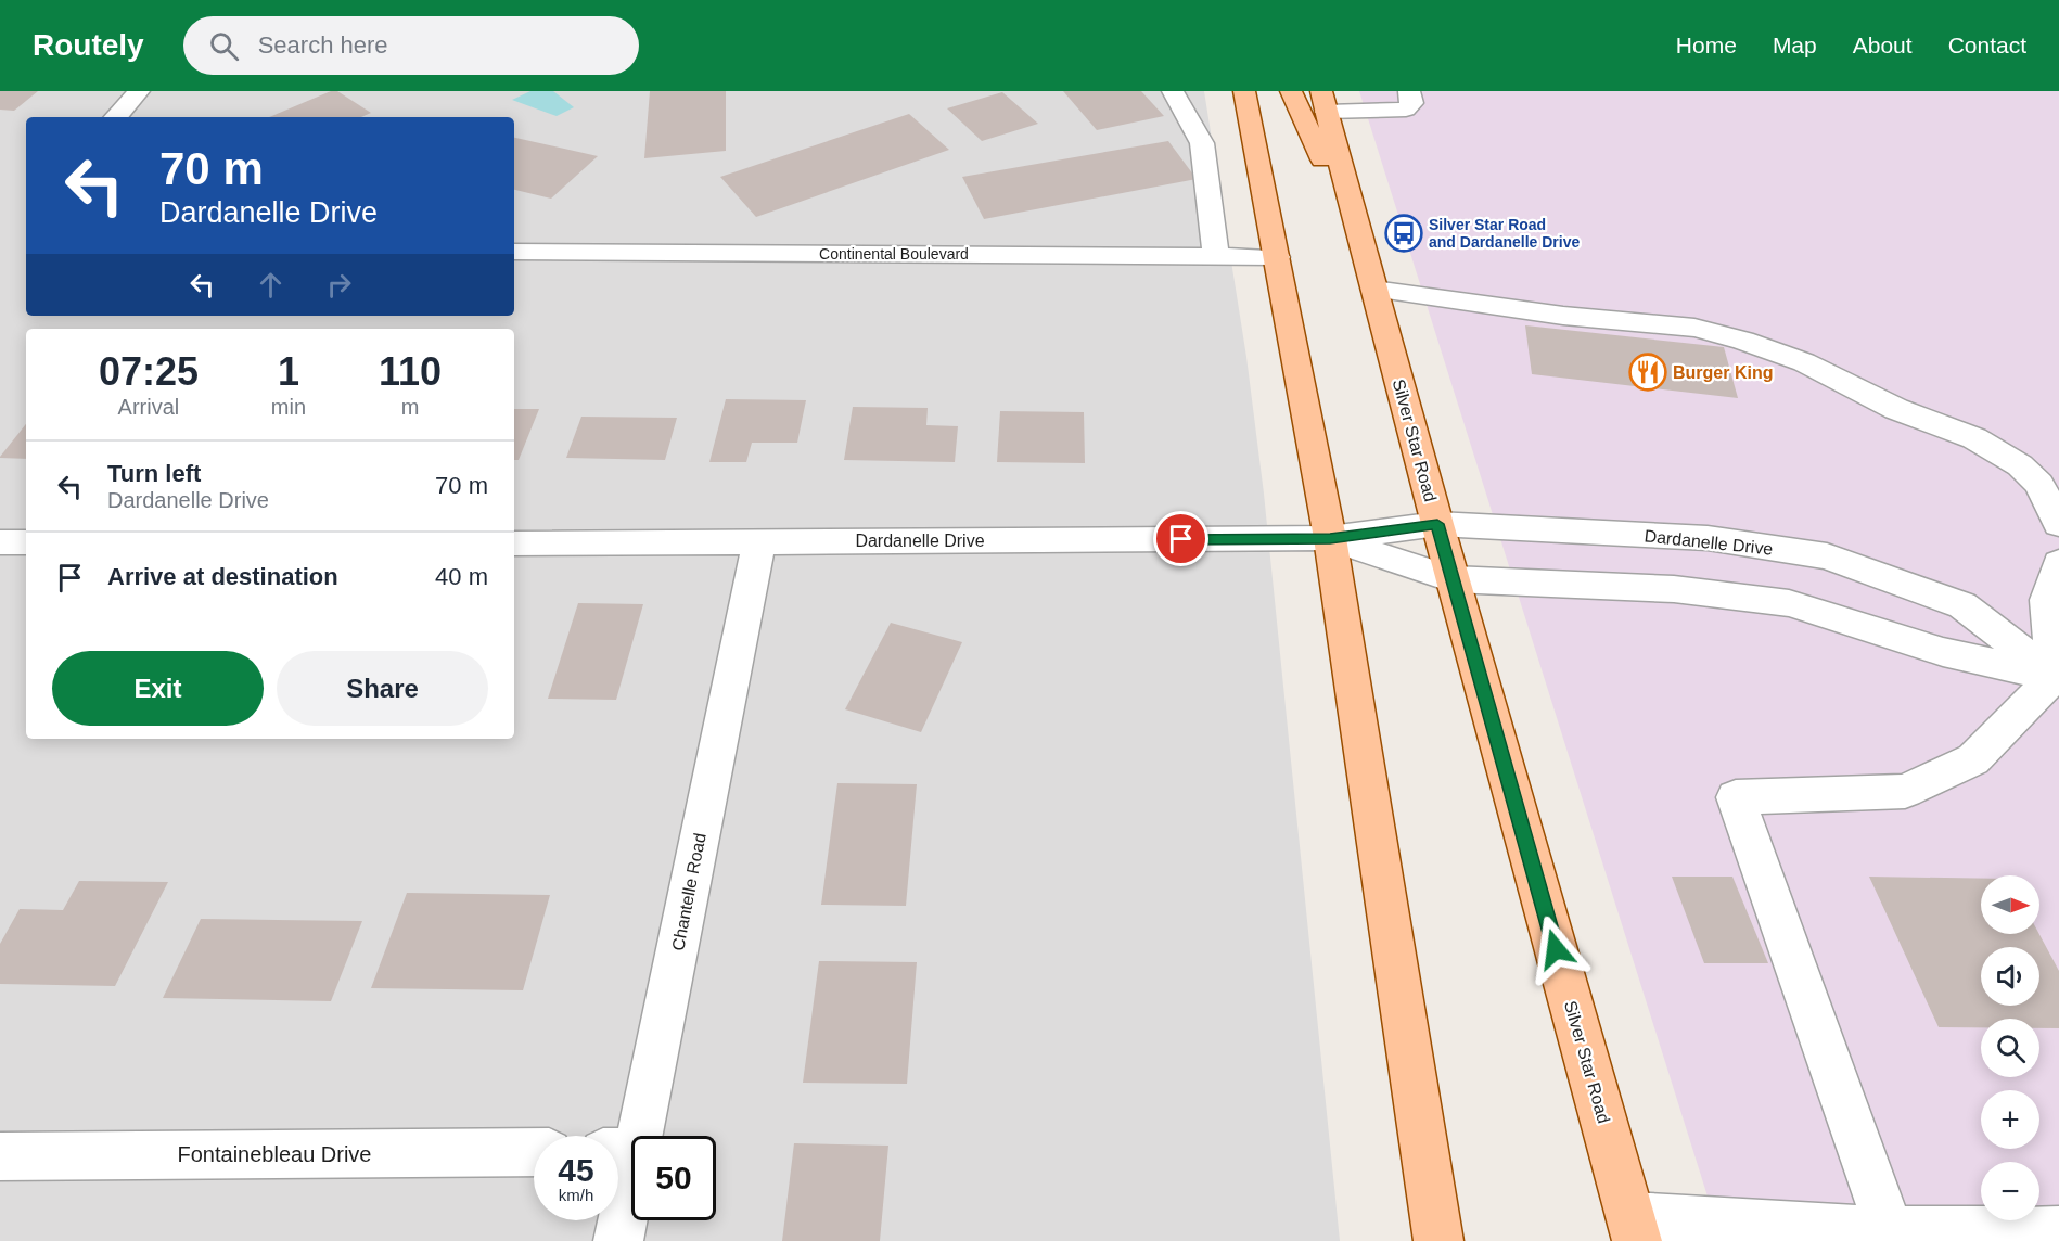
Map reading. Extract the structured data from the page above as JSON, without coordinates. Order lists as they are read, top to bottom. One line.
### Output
{"streets":{"main road":["Silver Star Road"],"street":["Continental Boulevard","Dardanelle Drive","Chantelle Road","Fontainebleau Drive"]},"crossings":[["Silver Star Road","Dardanelle Drive"],["Dardanelle Drive","Chantelle Road"]],"places":{"bus stop":["Silver Star Road and Dardanelle Drive"],"restaurant":["Burger King"]},"north":"right","page":{"header":"Routely","search":"Search here","nav":["Home","Map","About","Contact"],"turn":["70 m","Dardanelle Drive"],"eta":["07:25","Arrival","1","min","110","m"],"list":[{"name":"Turn left","note":"Dardanelle Drive","value":"70 m"},{"name":"Arrive at destination","value":"40 m"}],"buttons":["Exit","Share"],"map_buttons":["+","−"],"speed":"45 km/h","limit":"50"}}
